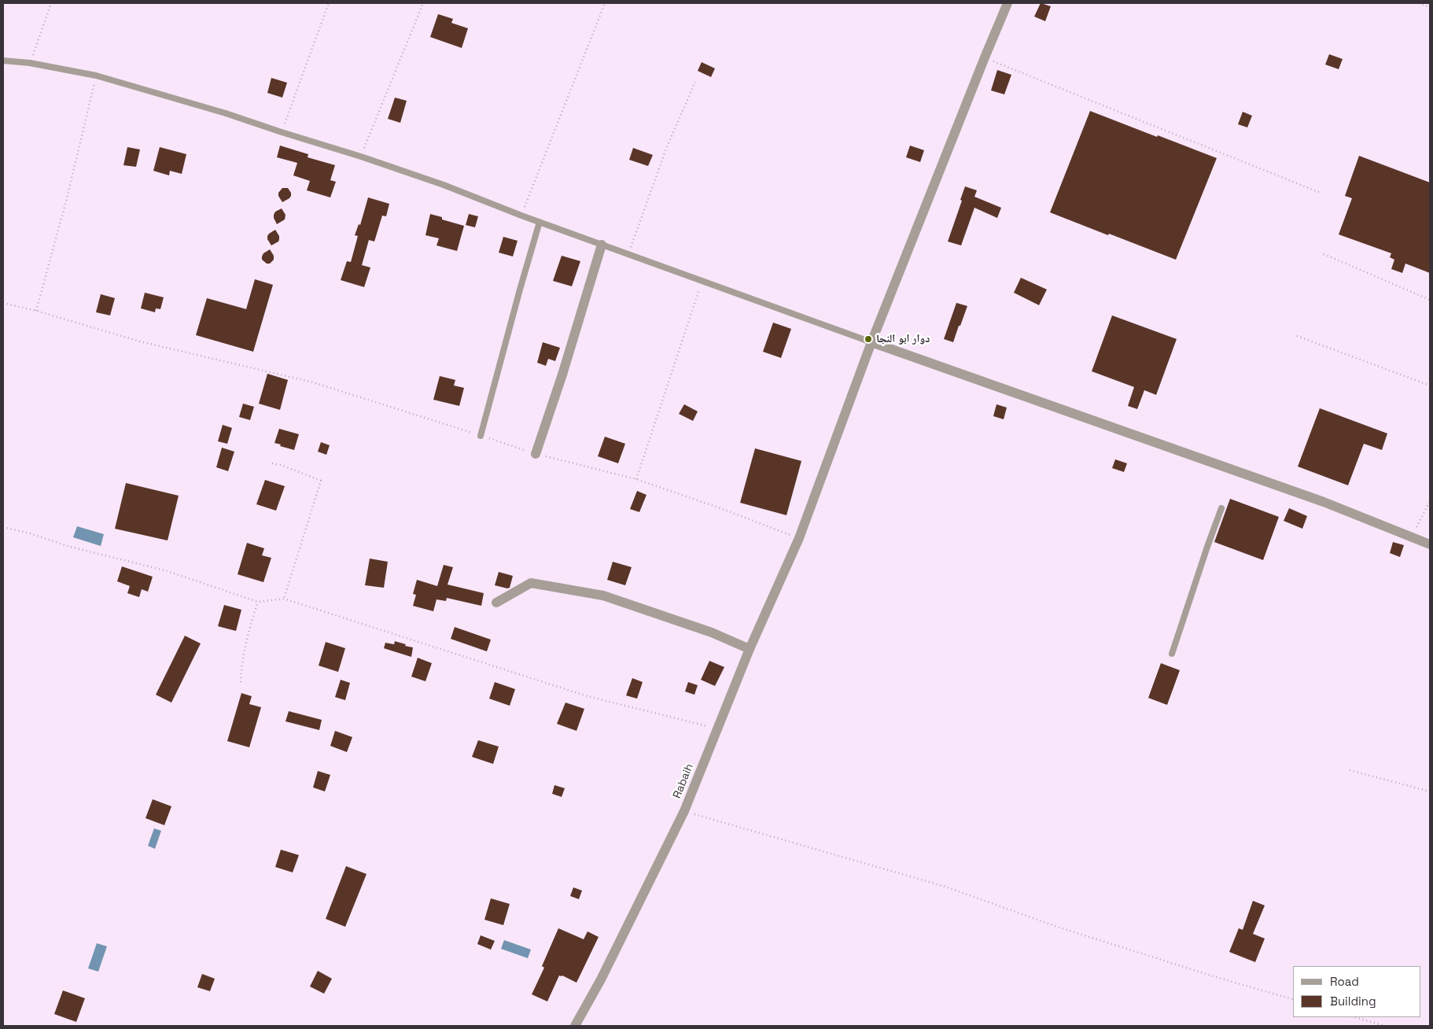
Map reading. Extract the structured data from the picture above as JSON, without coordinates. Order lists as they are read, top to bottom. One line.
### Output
{"streets":{"street":["Rabaih"]},"places":["دوار ابو النجا"],"legend":["Road","Building"]}
